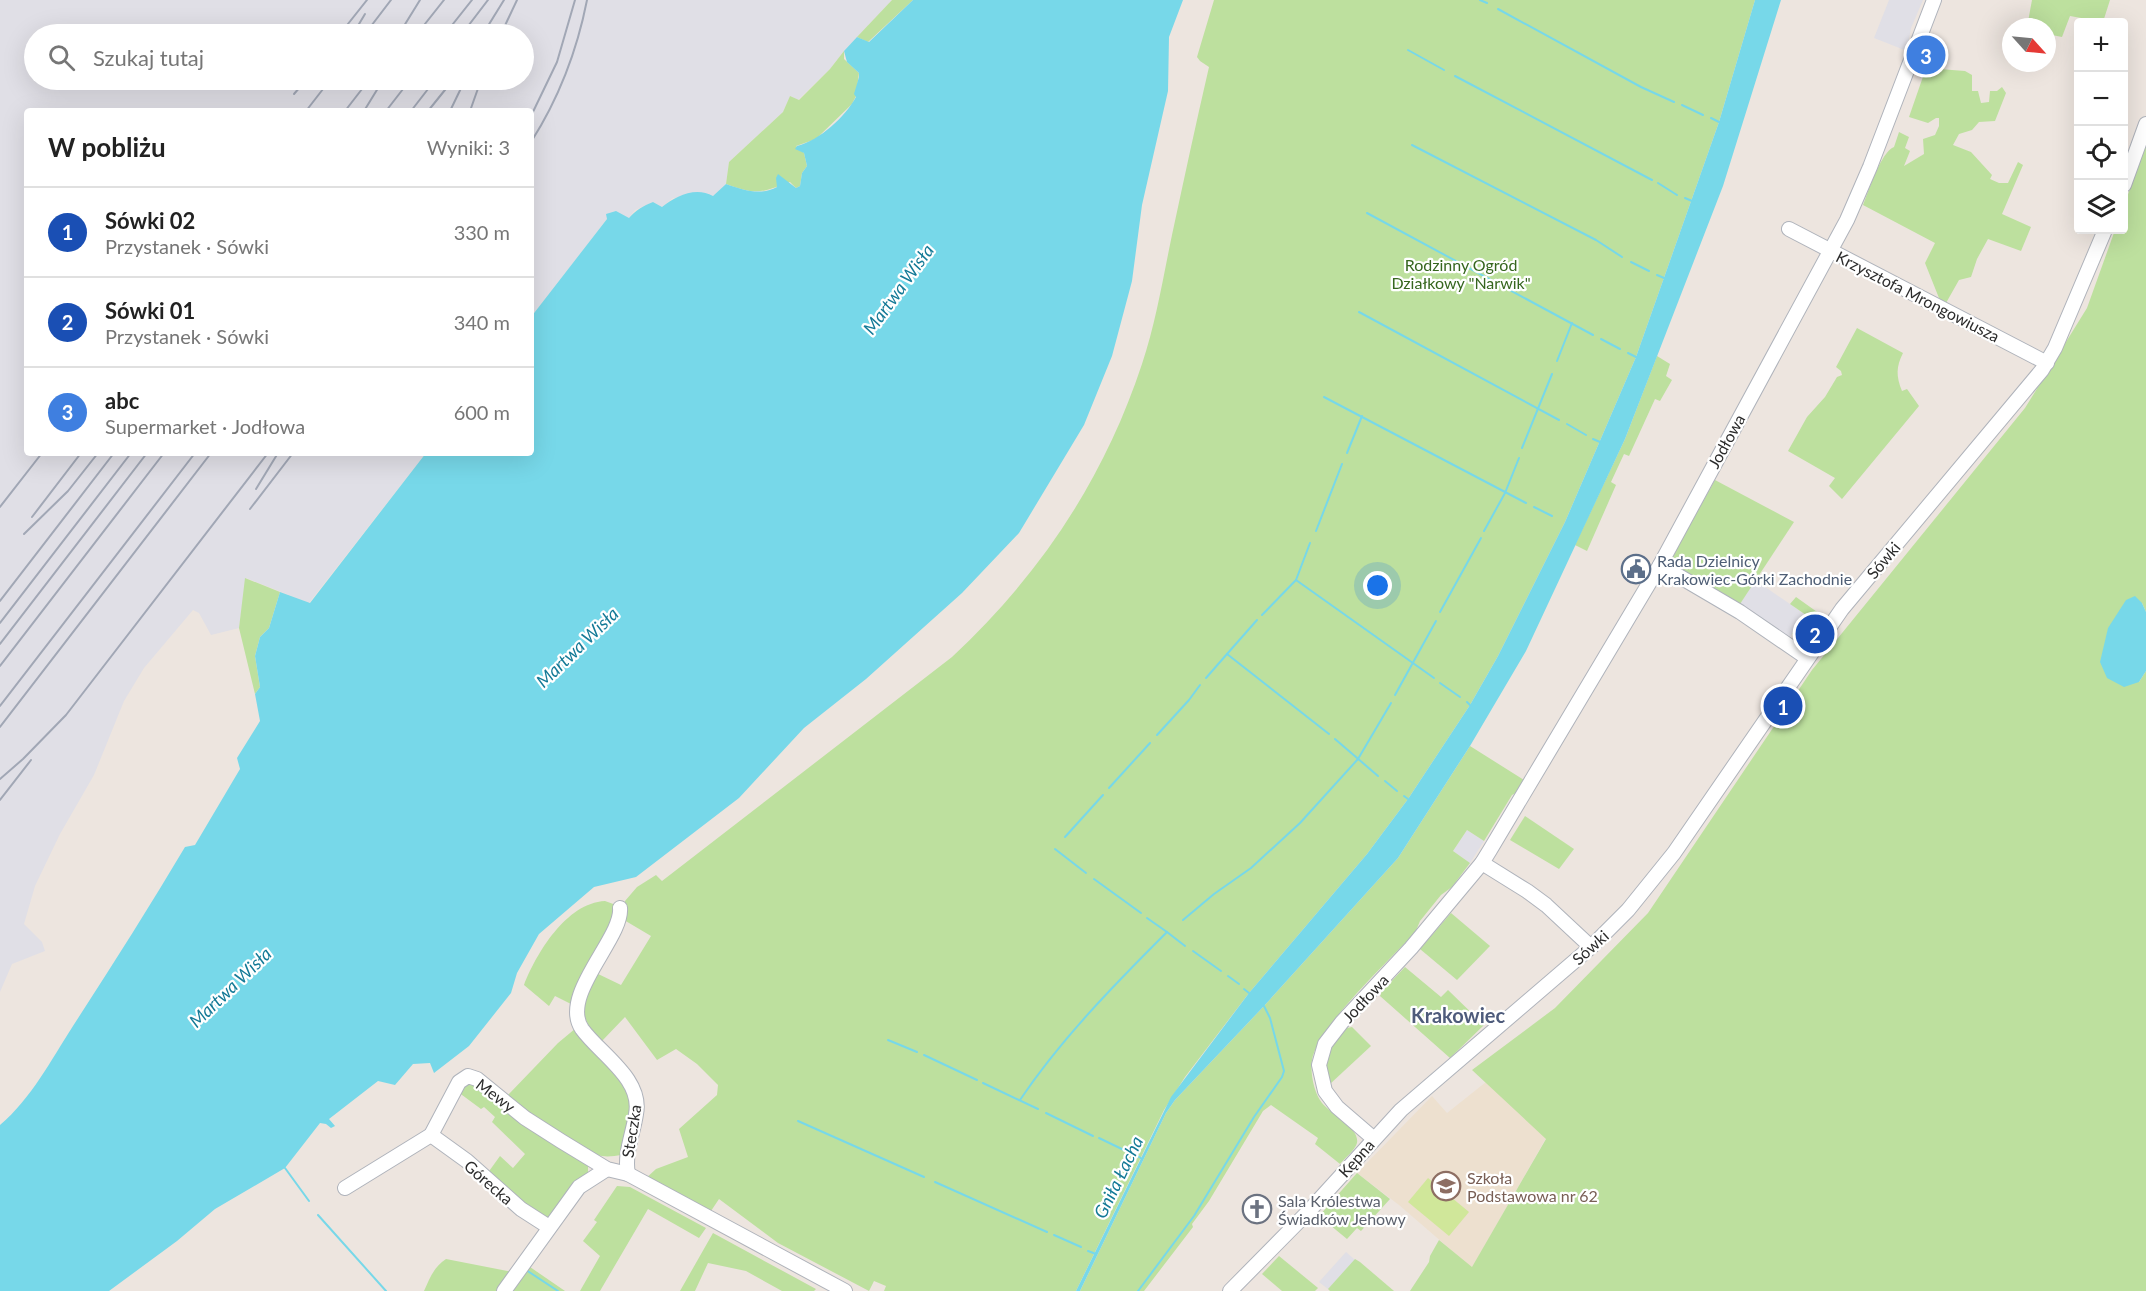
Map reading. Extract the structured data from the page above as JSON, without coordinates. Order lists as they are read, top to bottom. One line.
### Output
{"streets":{"street":["Krzysztofa Mrongowiusza","Jodłowa","Sówki","Mewy","Steczka","Kępna","Górecka"]},"crossings":[["Krzysztofa Mrongowiusza","Jodłowa"],["Krzysztofa Mrongowiusza","Sówki"],["Jodłowa","Kępna"],["Sówki","Kępna"],["Mewy","Górecka"]],"districts":["Krakowiec"],"water":["Martwa Wisła","Gniła Łacha"],"parks":["Rodzinny Ogród Działkowy \"Narwik\""],"places":{"public building":["Rada Dzielnicy Krakowiec-Górki Zachodnie"],"school or university":["Szkoła Podstawowa nr 62"],"church":["Sala Królestwa Świadków Jehowy"]},"north":"bottom right","page":{"map_buttons":["+","−"],"search":"Szukaj tutaj","pins":["3","2","1"],"heading":["W pobliżu","Wyniki: 3"],"list":[{"mark":"1","name":"Sówki 02","note":"Przystanek · Sówki","value":"330 m"},{"mark":"2","name":"Sówki 01","note":"Przystanek · Sówki","value":"340 m"},{"mark":"3","name":"abc","note":"Supermarket · Jodłowa","value":"600 m"}]}}
